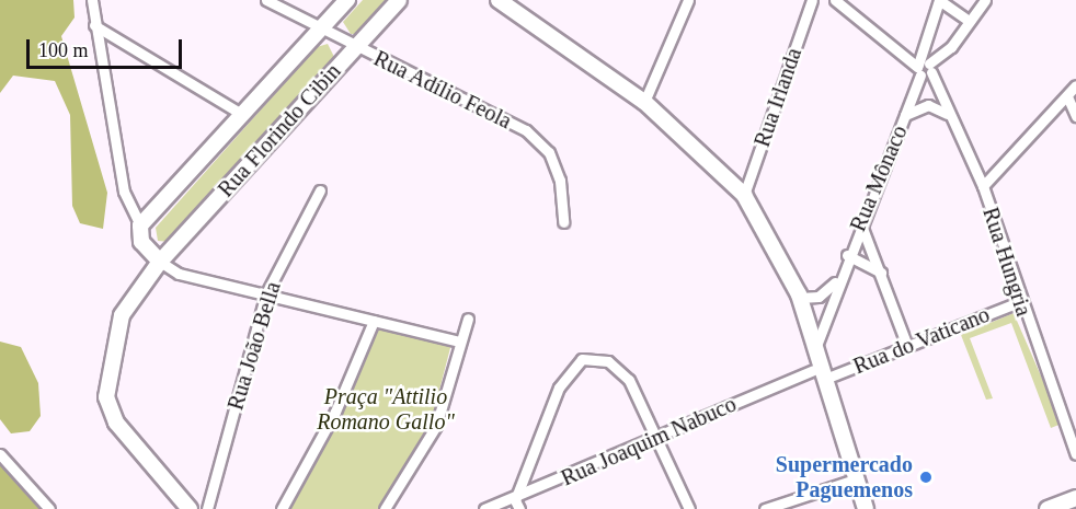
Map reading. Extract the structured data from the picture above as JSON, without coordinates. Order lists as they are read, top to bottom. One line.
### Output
{"streets":{"main road":["Rua Florindo Cibin"],"street":["Rua Adílio Feola","Rua Irlanda","Rua Mônaco","Rua Hungria","Rua do Vaticano","Rua João Bella","Rua Joaquim Nabuco"]},"crossings":[["Rua Adílio Feola","Rua Florindo Cibin"],["Rua Mônaco","Rua Hungria"],["Rua Hungria","Rua do Vaticano"],["Rua do Vaticano","Rua Joaquim Nabuco"]],"parks":["Praça \"Attilio Romano Gallo\""],"places":["Supermercado Paguemenos"],"scale_bar":"100 m"}
